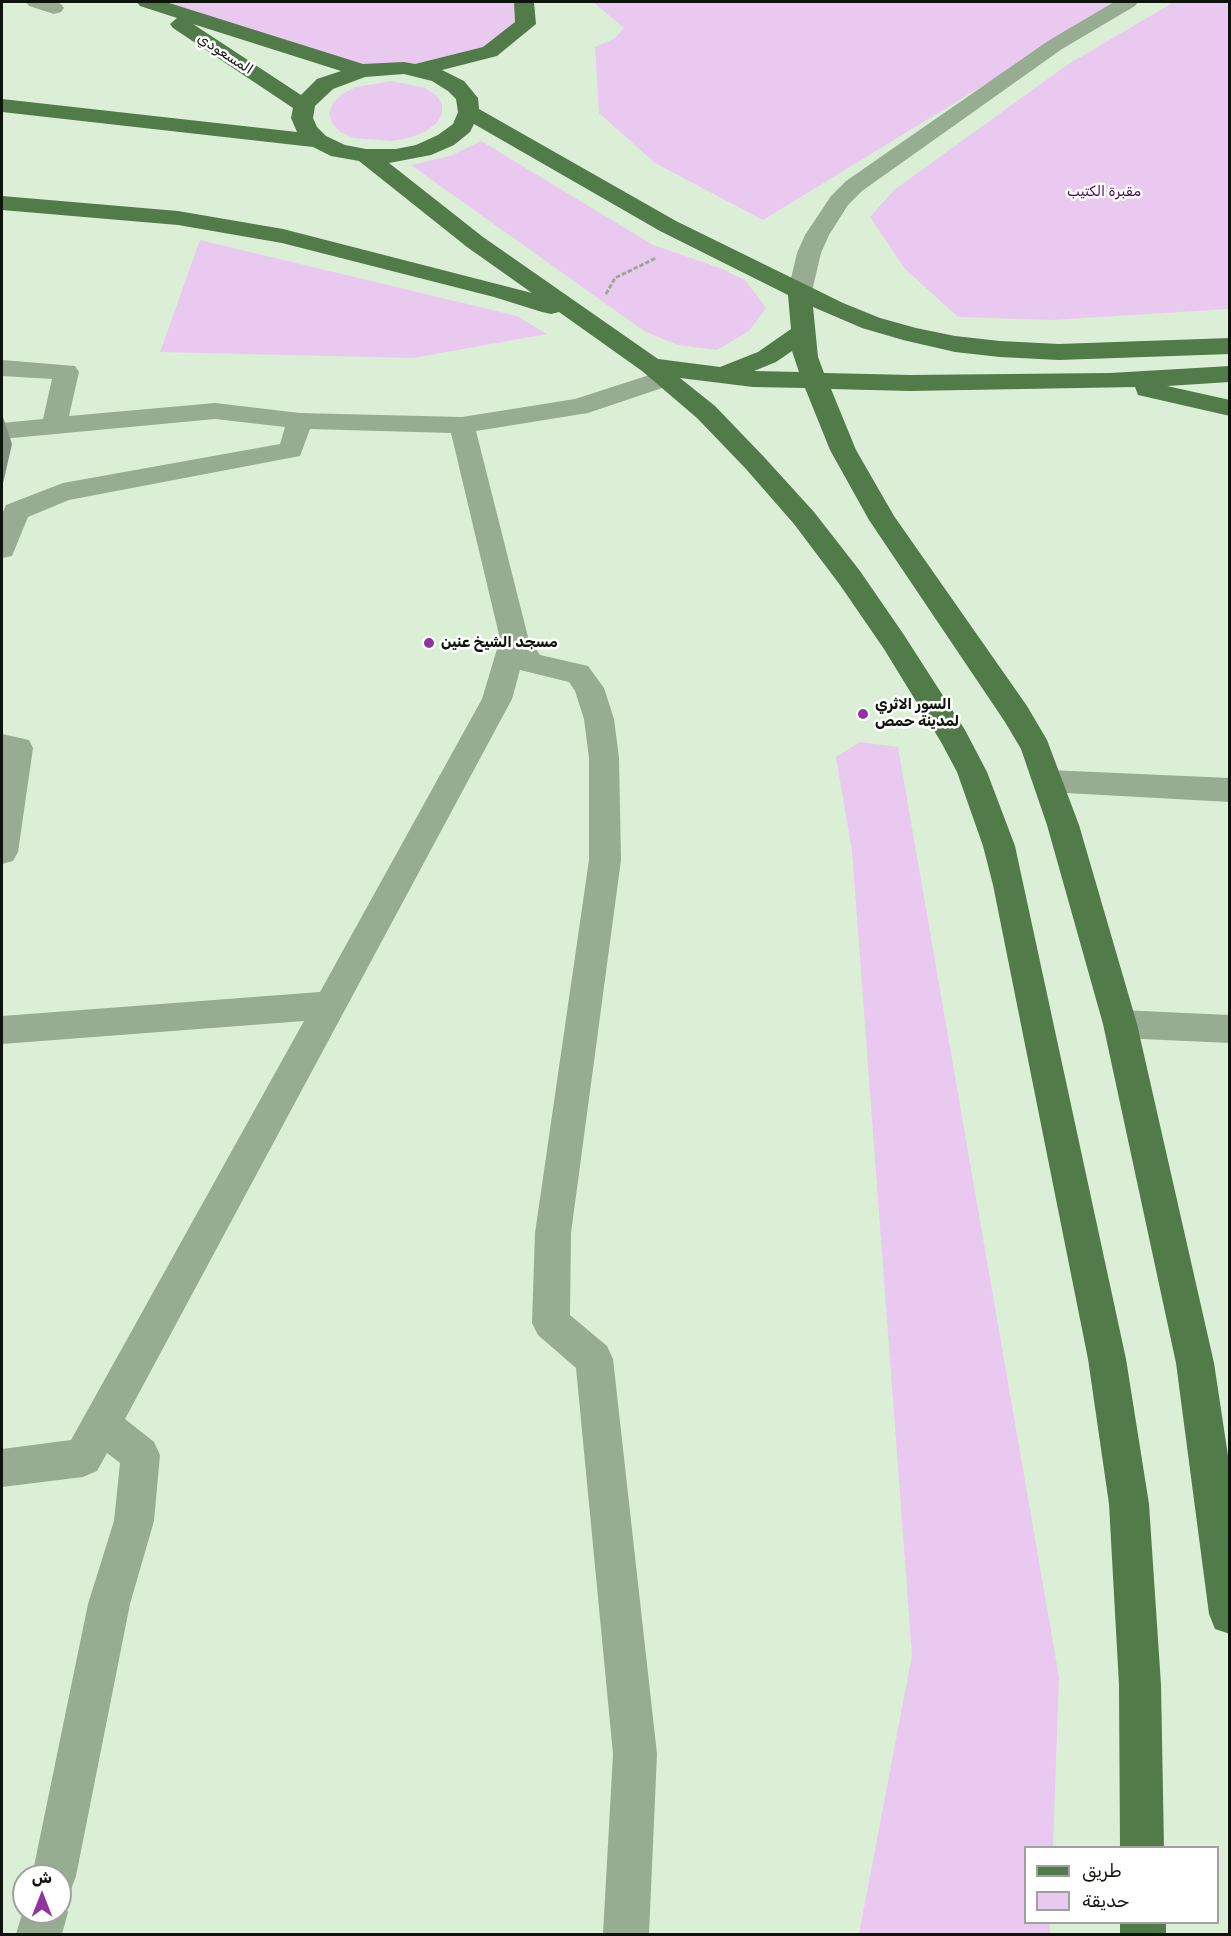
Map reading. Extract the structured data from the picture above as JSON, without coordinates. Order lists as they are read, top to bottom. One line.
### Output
{"streets":{"main road":["المسعودي"]},"parks":["مقبرة الكتيب"],"places":["مسجد الشيخ عنين","السور الاثري لمدينة حمص"],"legend":["طريق","حديقة"],"north":"top"}
